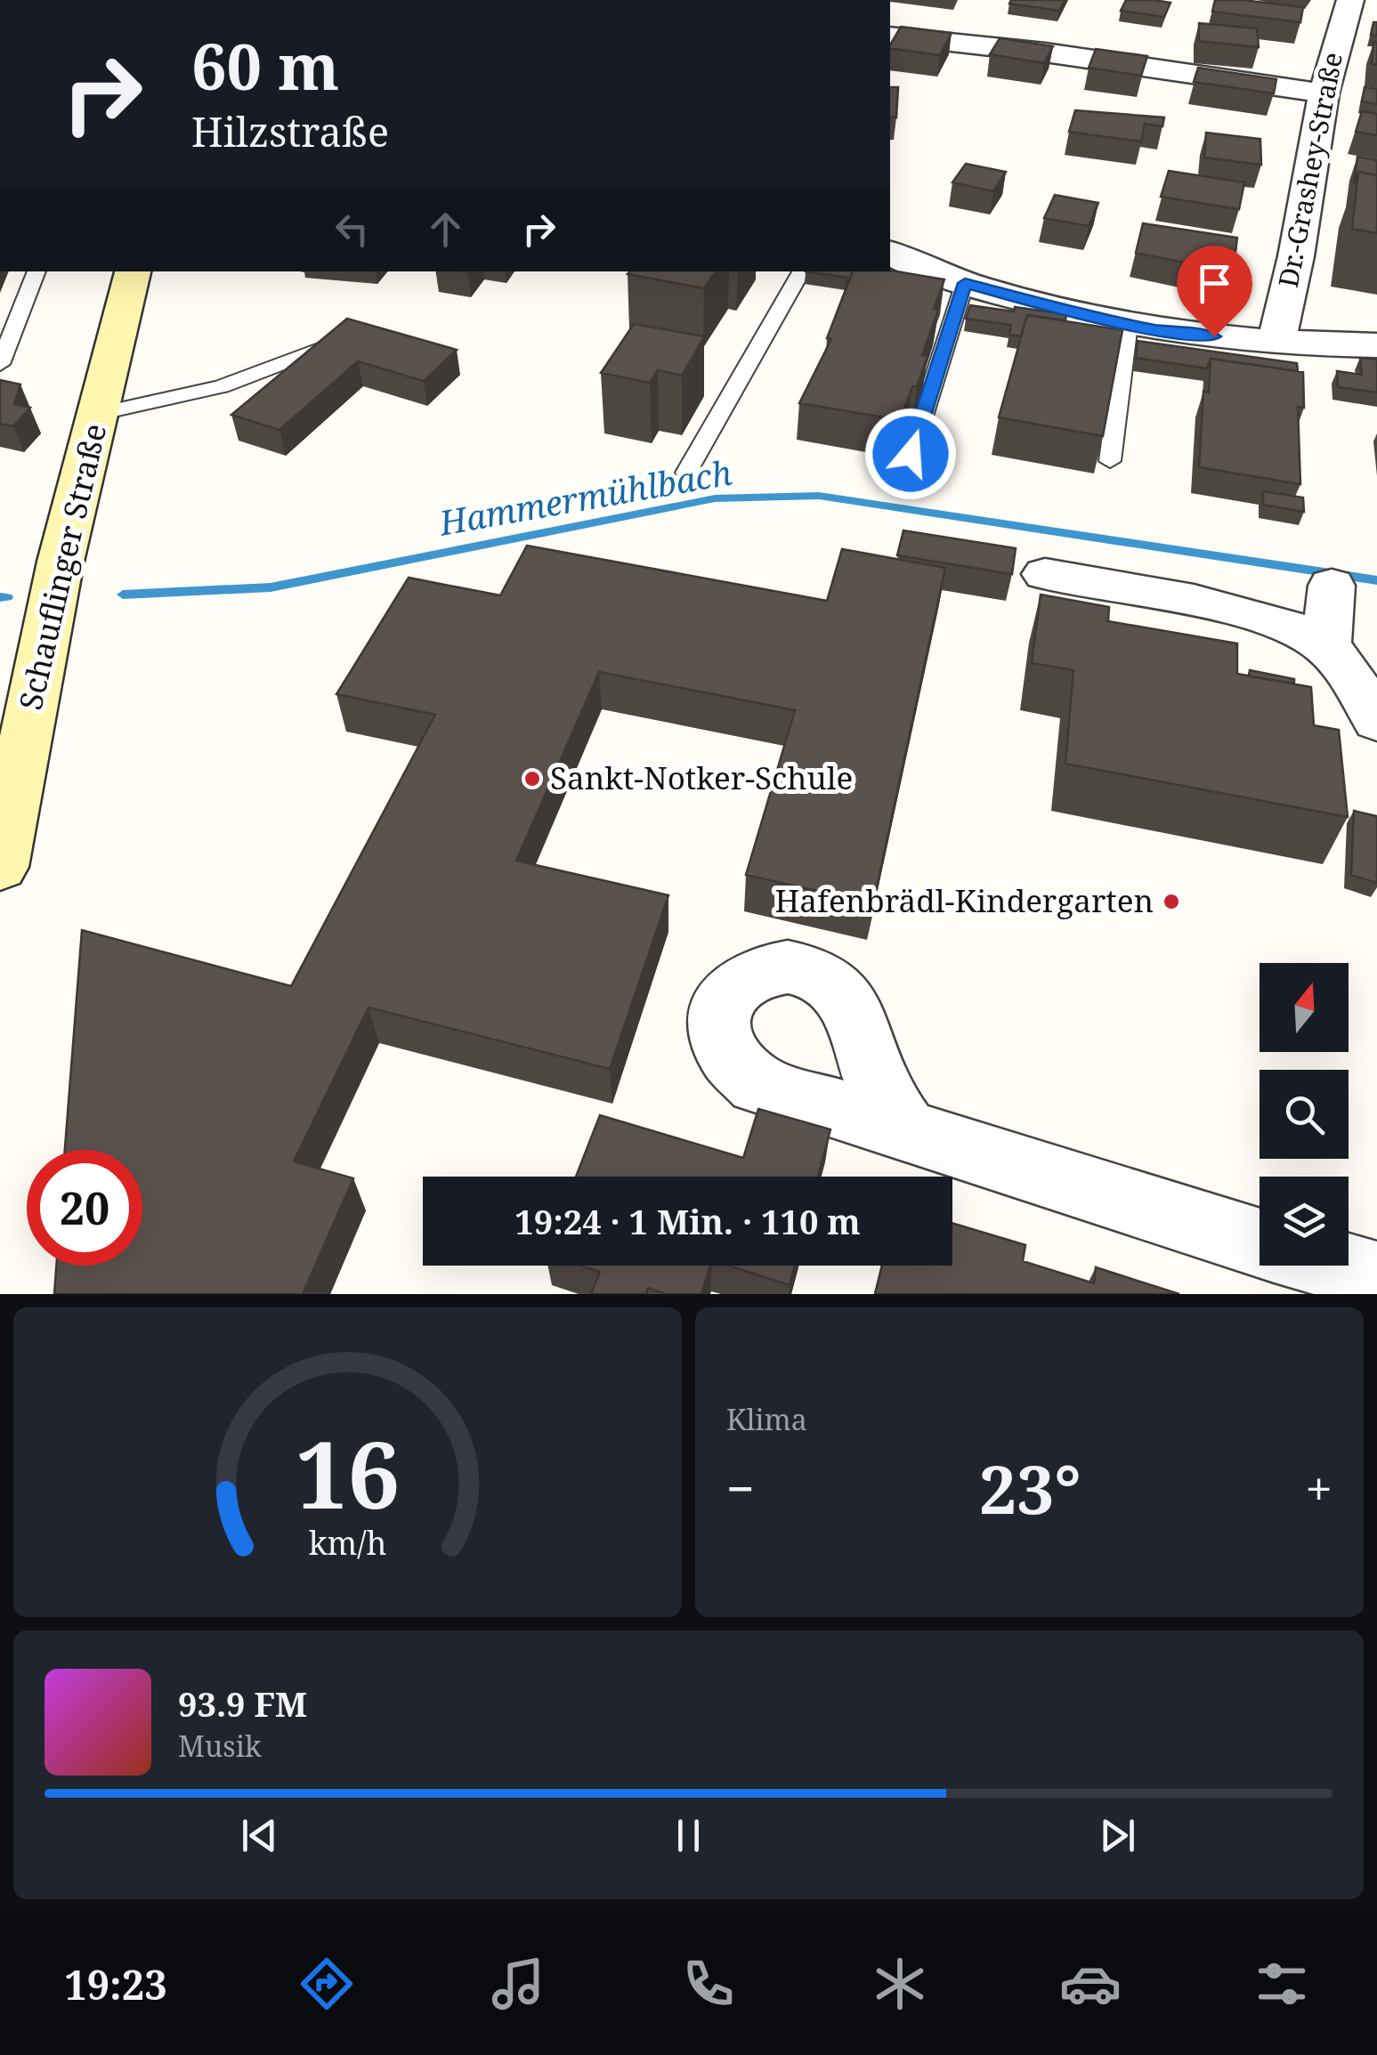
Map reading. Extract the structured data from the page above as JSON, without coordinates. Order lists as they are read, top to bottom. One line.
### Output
{"streets":{"main road":["Schauflinger Straße"],"street":["Dr.-Grashey-Straße"]},"water":["Hammermühlbach"],"places":["Sankt-Notker-Schule","Hafenbrädl-Kindergarten"],"north":"top","page":{"turn":["60 m","Hilzstraße"],"limit":"20","trip":"19:24 · 1 Min. · 110 m","tile":"Klima","heat":["−","23°","+"],"song":["93.9 FM","Musik"],"tabs":"19:23","gauge":["16","km/h"]}}
